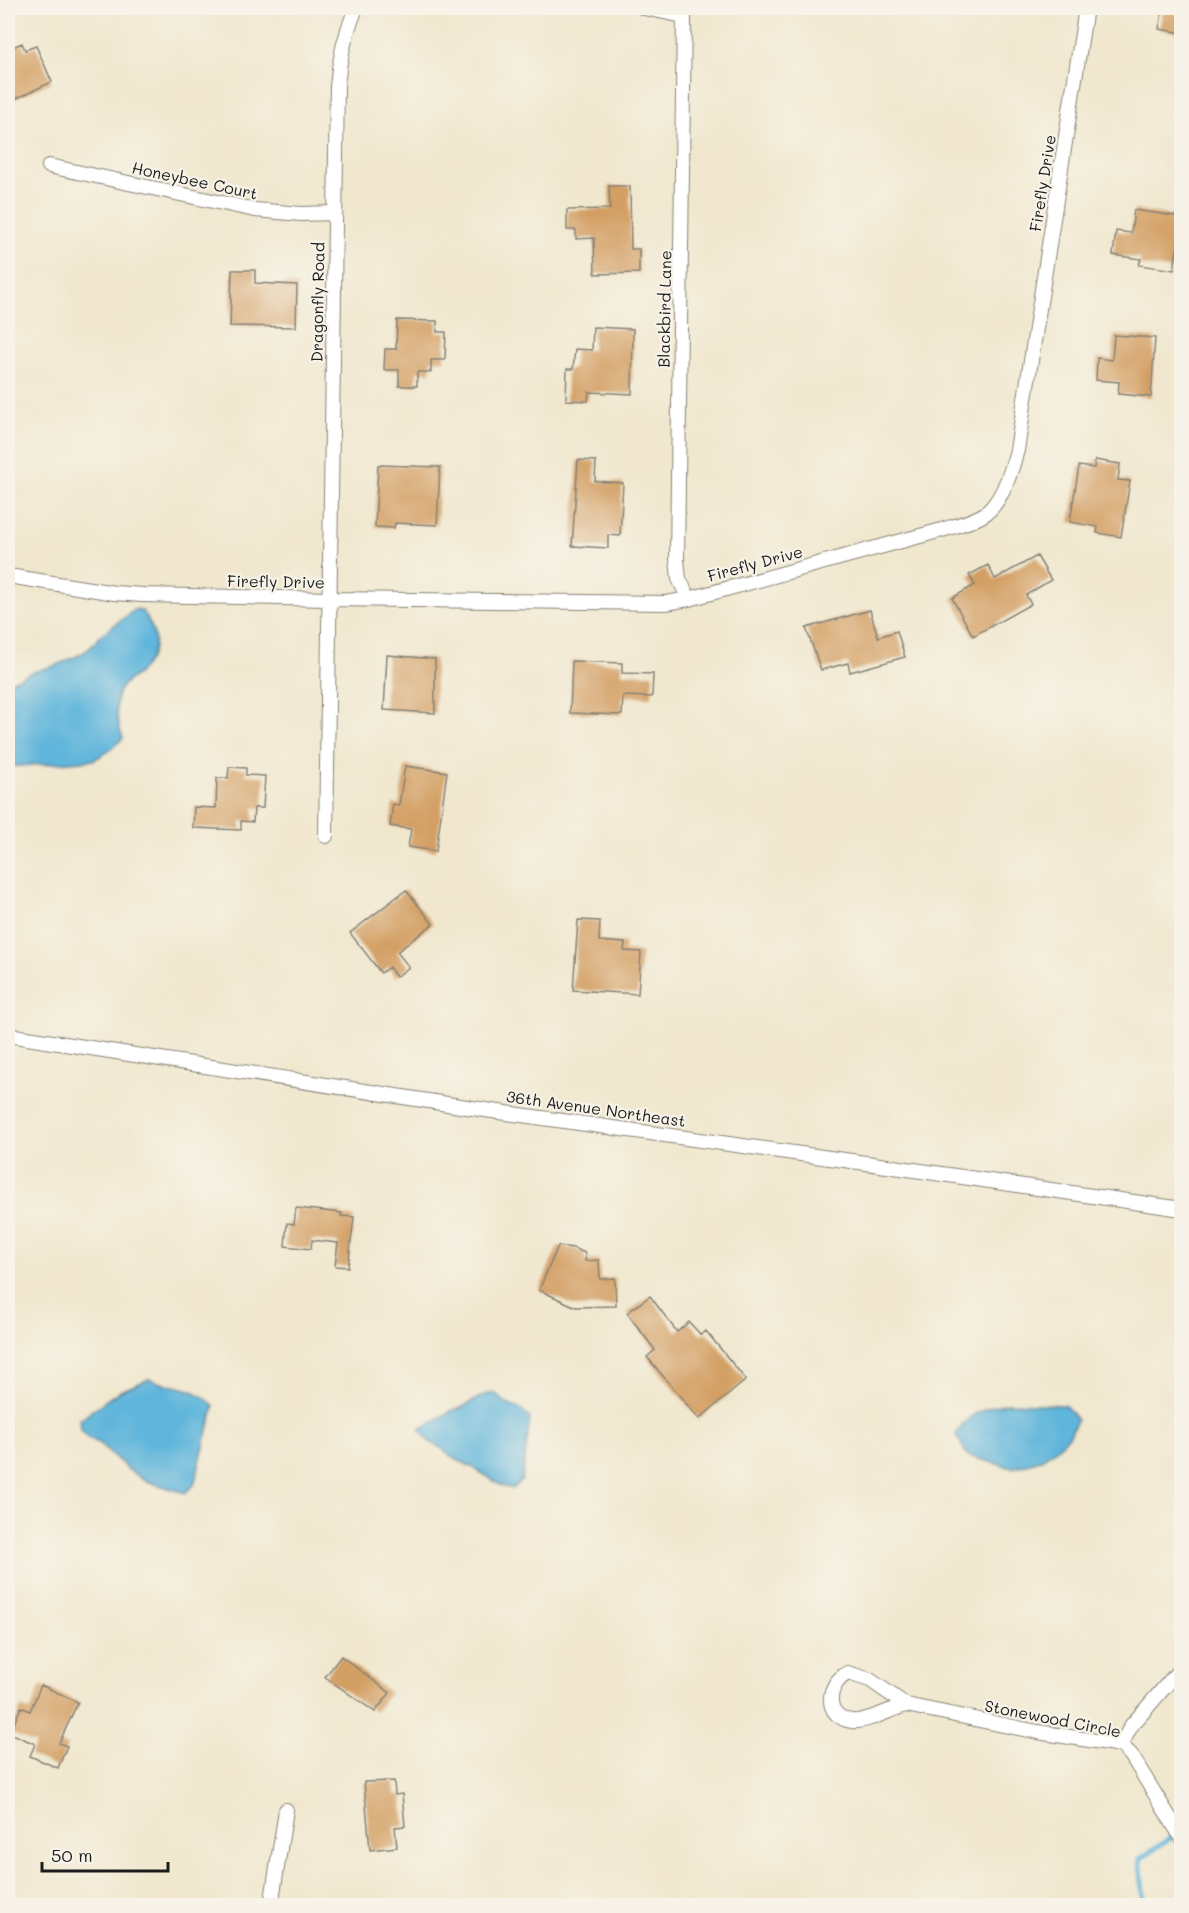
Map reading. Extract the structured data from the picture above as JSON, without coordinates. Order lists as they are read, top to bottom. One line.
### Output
{"streets":{"street":["Honeybee Court","Firefly Drive","Dragonfly Road","Blackbird Lane","36th Avenue Northeast","Stonewood Circle"]},"crossings":[["Honeybee Court","Dragonfly Road"],["Firefly Drive","Dragonfly Road"],["Firefly Drive","Blackbird Lane"]],"scale_bar":"50 m"}
